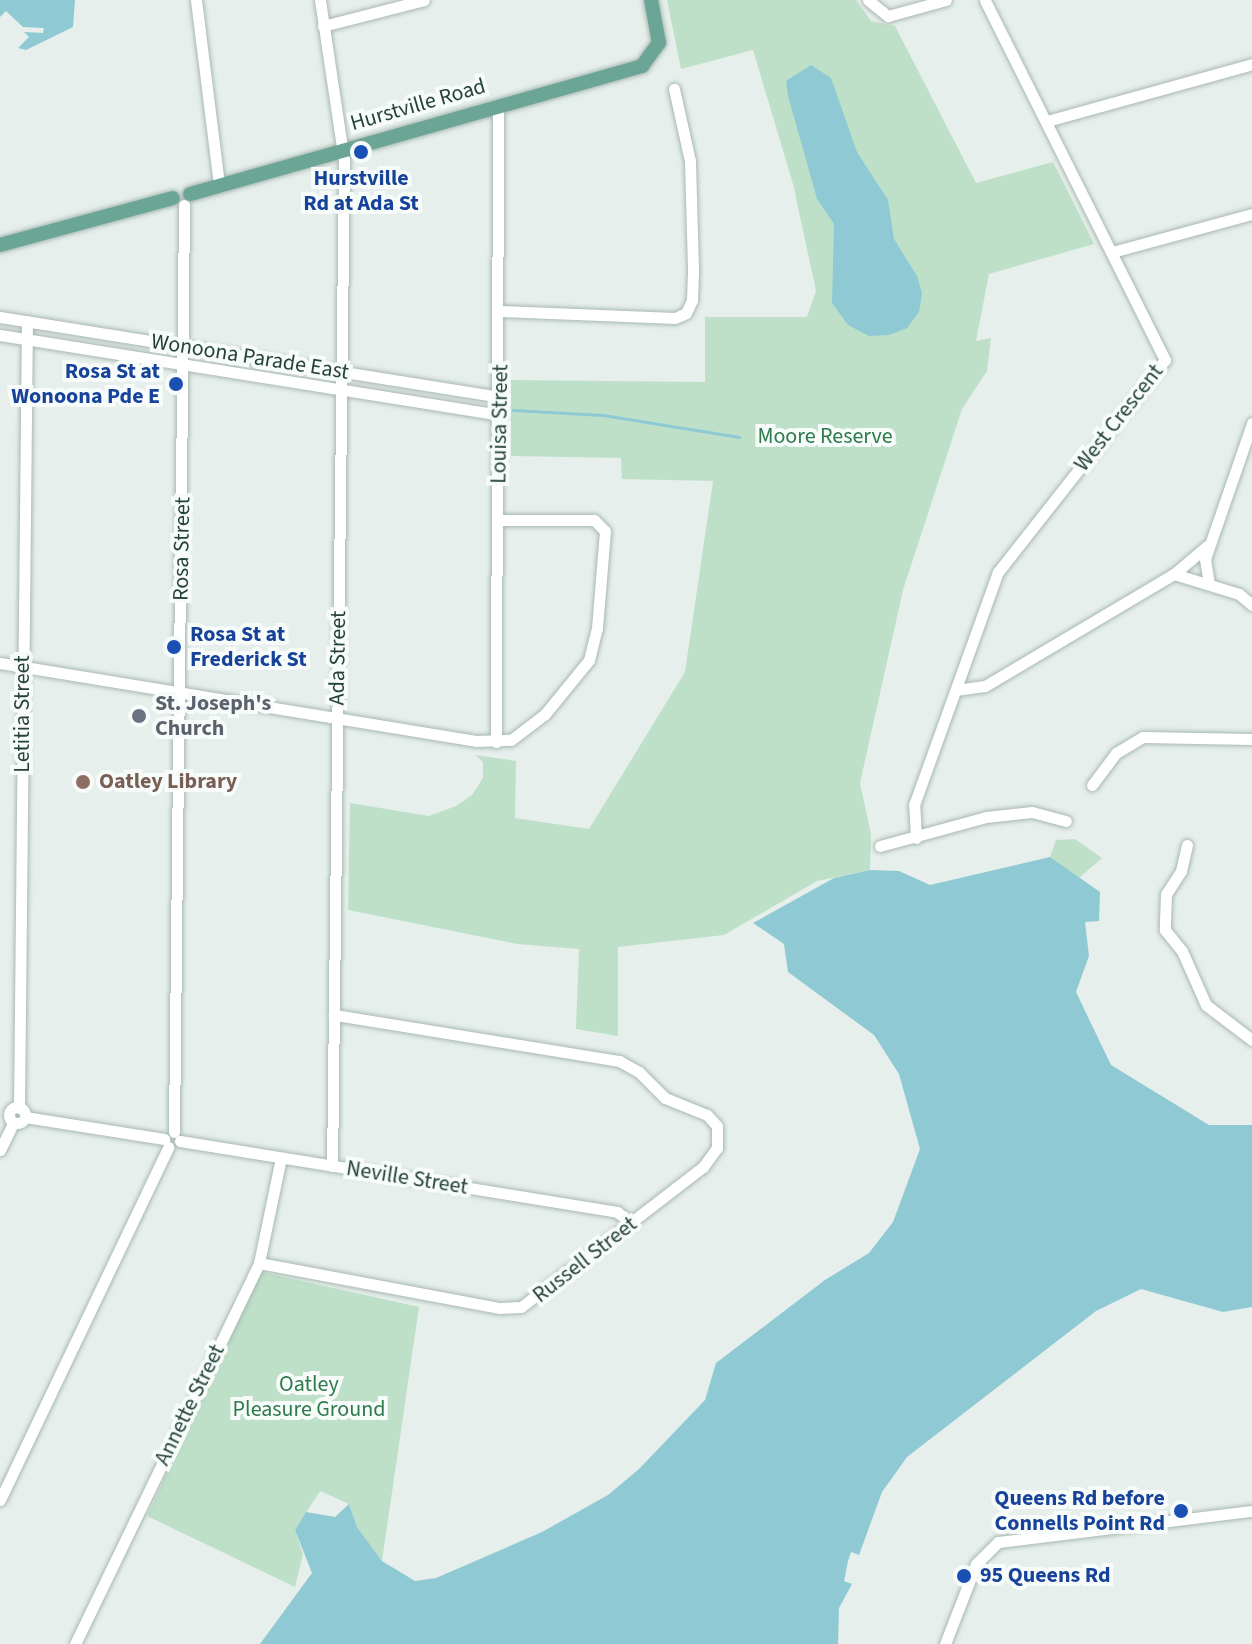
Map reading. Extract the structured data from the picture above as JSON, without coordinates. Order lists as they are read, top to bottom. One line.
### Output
{"streets":{"main road":["Hurstville Road"],"street":["Wonoona Parade East","West Crescent","Louisa Street","Rosa Street","Ada Street","Letitia Street","Neville Street","Russell Street","Annette Street"]},"crossings":[["Hurstville Road","Louisa Street"],["Hurstville Road","Rosa Street"],["Hurstville Road","Ada Street"],["Wonoona Parade East","Louisa Street"],["Wonoona Parade East","Rosa Street"],["Wonoona Parade East","Ada Street"],["Wonoona Parade East","Letitia Street"],["Rosa Street","Neville Street"],["Ada Street","Neville Street"],["Ada Street","Russell Street"],["Letitia Street","Neville Street"],["Neville Street","Russell Street"],["Neville Street","Annette Street"],["Russell Street","Annette Street"]],"parks":["Moore Reserve","Oatley Pleasure Ground"],"places":["Hurstville Rd at Ada St","Rosa St at Wonoona Pde E","Rosa St at Frederick St","St. Joseph's Church","Oatley Library","Queens Rd before Connells Point Rd","95 Queens Rd"]}
